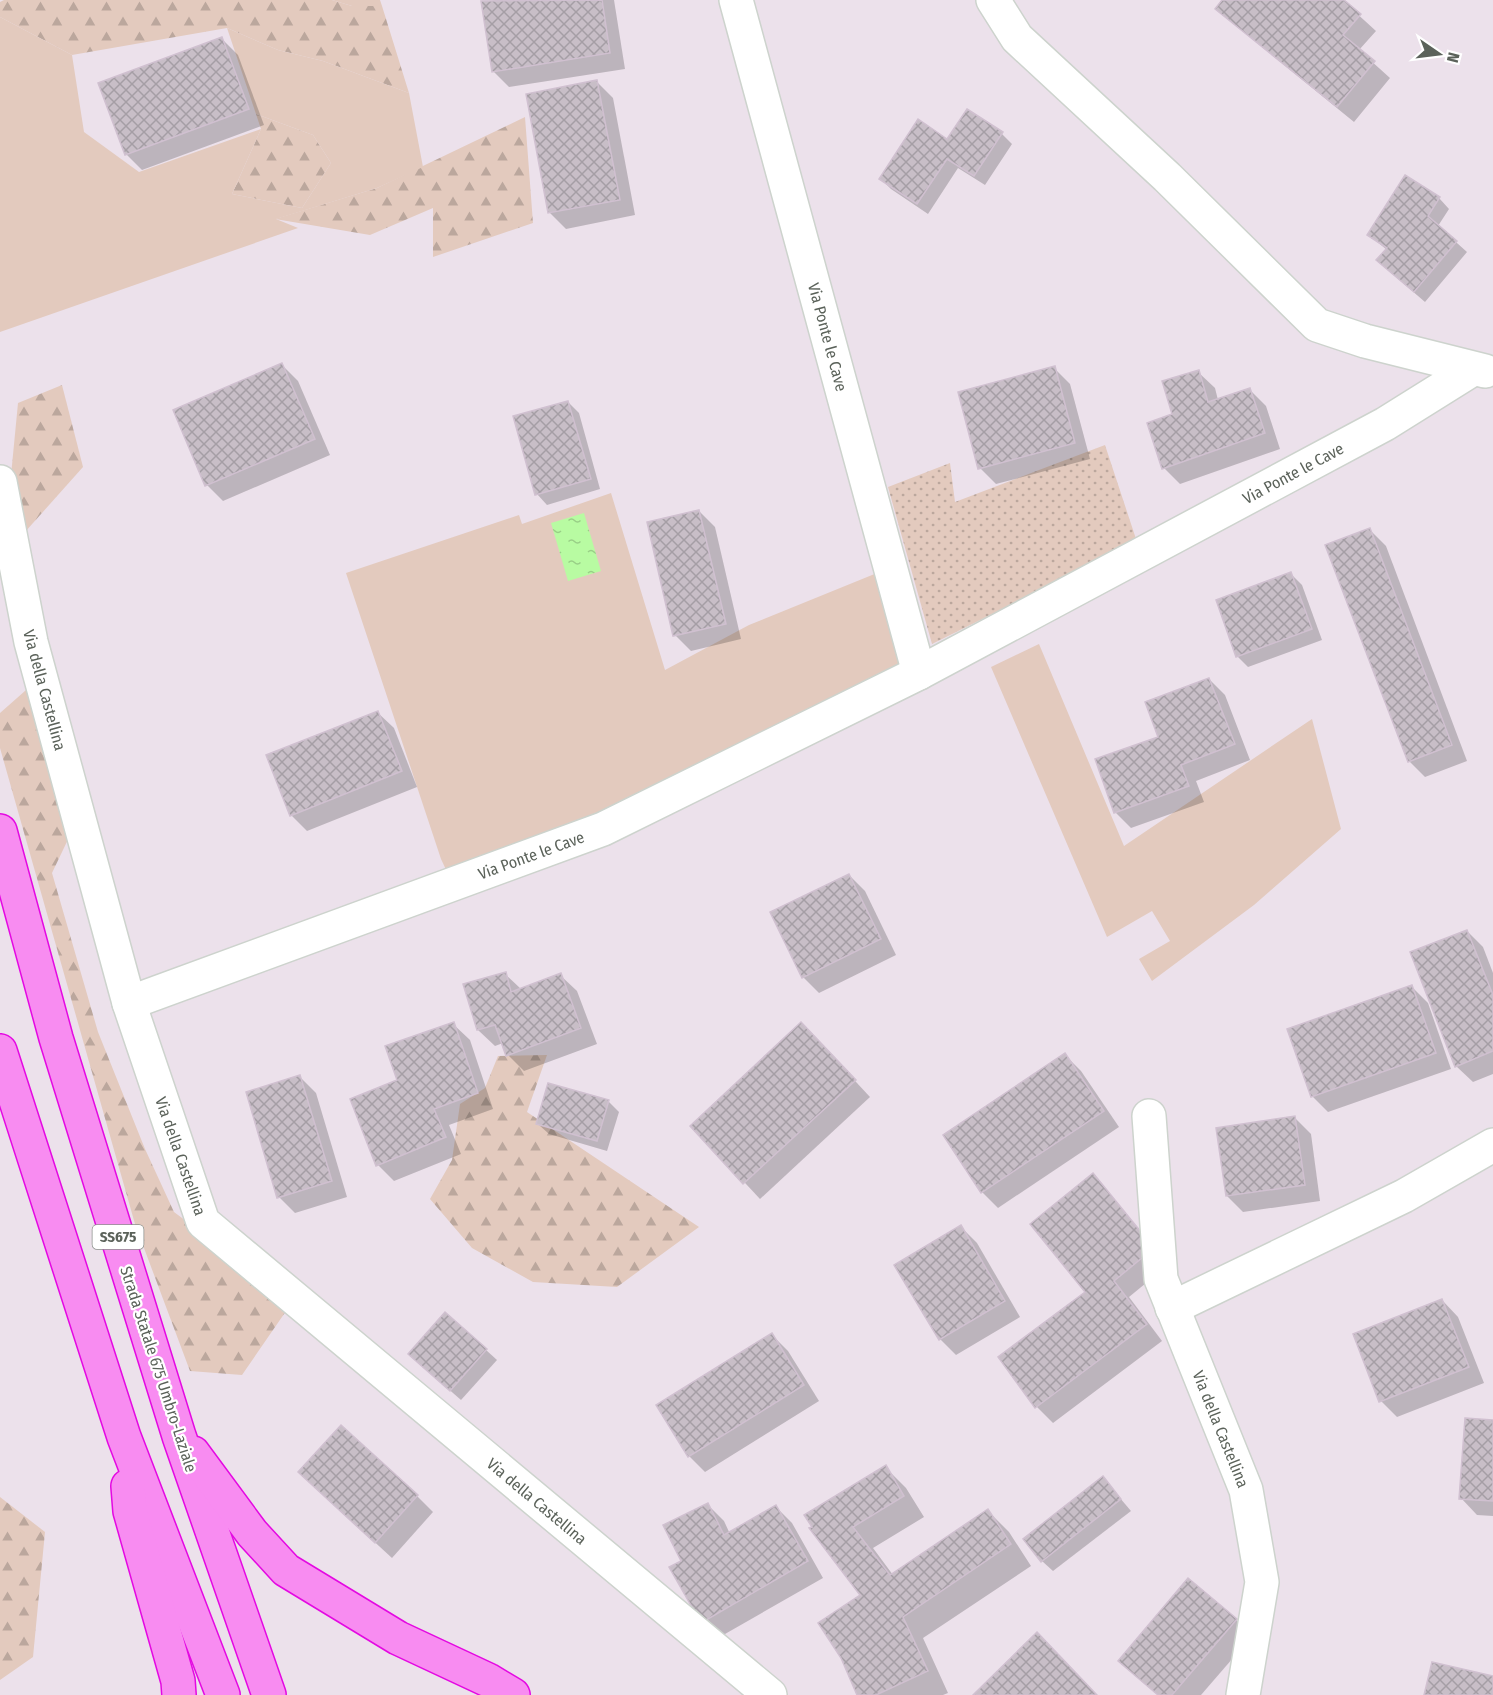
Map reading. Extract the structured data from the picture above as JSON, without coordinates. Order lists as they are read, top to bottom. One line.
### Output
{"streets":{"highway":["SS675","Strada Statale 675 Umbro-Laziale"],"street":["Via Ponte le Cave","Via della Castellina"]},"crossings":[["Via Ponte le Cave","Via della Castellina"]],"north":"right"}
